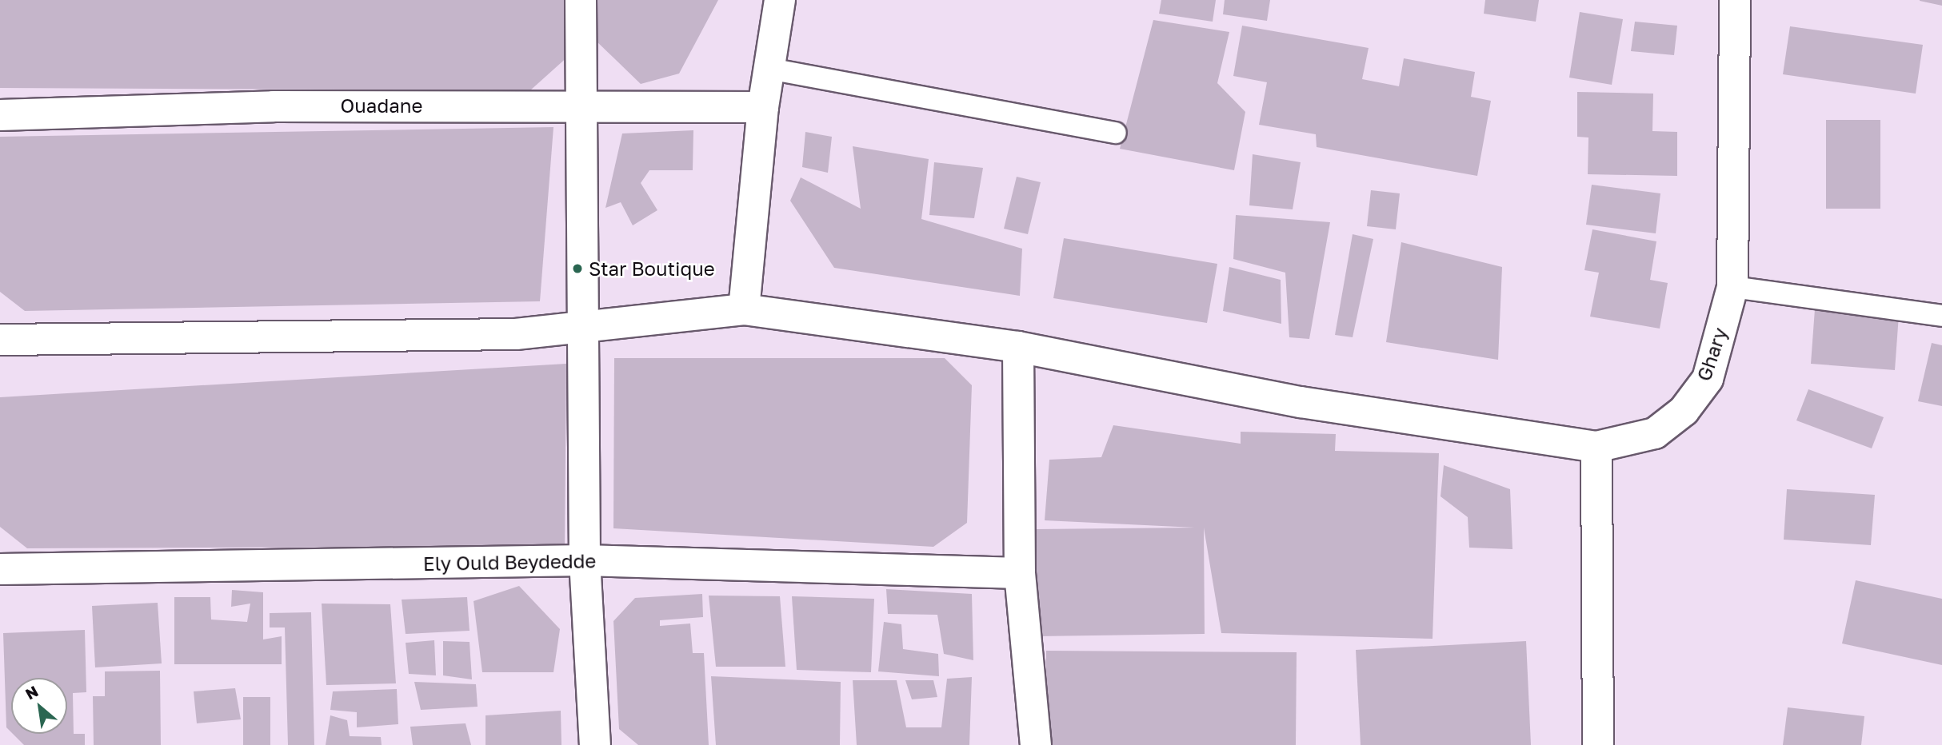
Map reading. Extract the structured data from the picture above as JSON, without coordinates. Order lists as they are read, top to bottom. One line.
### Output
{"streets":{"street":["Ouadane","Ghary","Ely Ould Beydedde"]},"places":["Star Boutique"],"north":"top left"}
